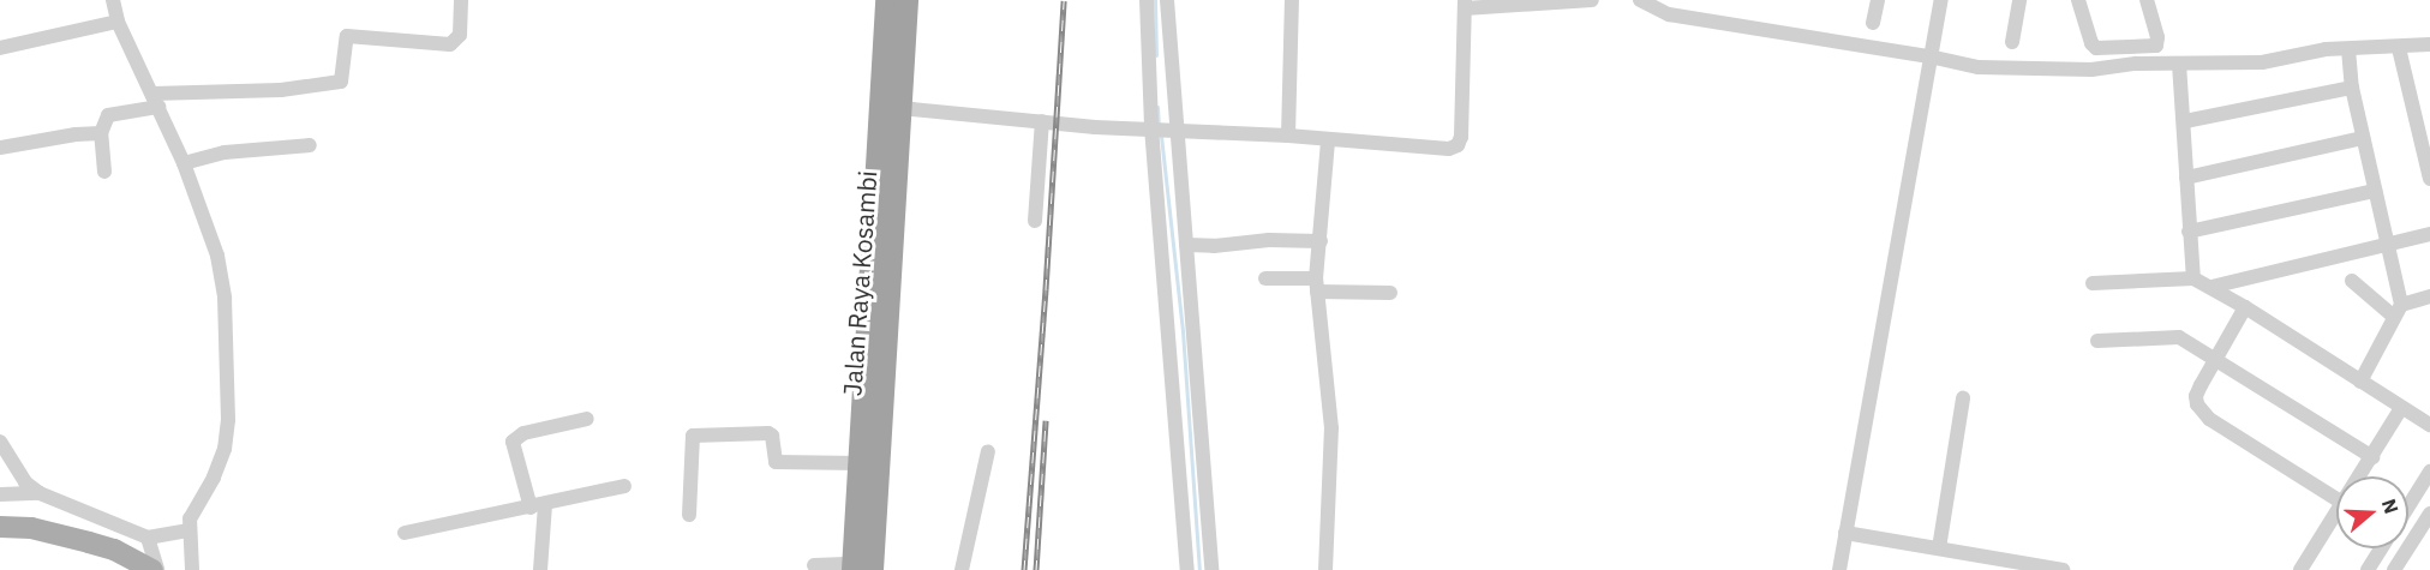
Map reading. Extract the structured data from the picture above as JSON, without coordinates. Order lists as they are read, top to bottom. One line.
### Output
{"streets":{"highway":["Jalan Raya Kosambi"]},"north":"right"}
